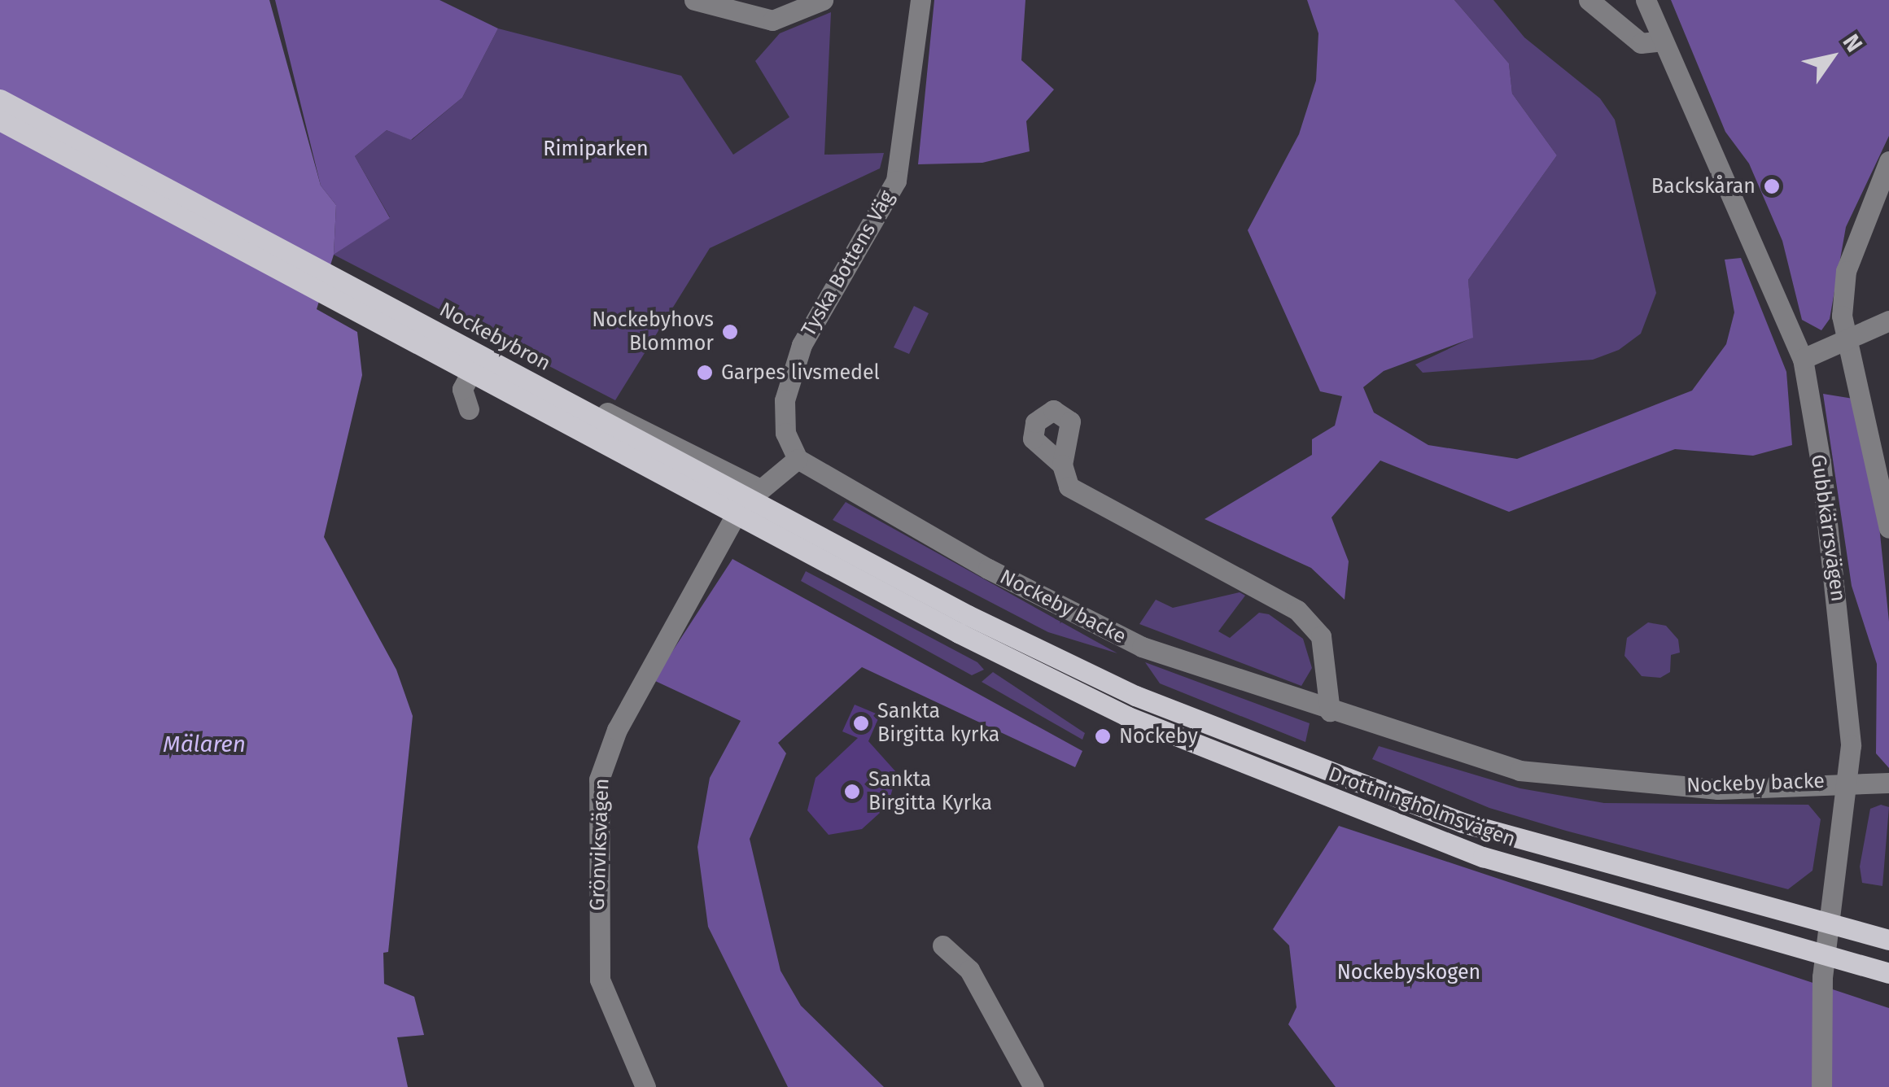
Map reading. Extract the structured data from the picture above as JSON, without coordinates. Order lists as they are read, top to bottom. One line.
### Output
{"streets":{"main road":["Nockebybron","Drottningholmsvägen"],"street":["Tyska Bottens Väg","Gubbkärrsvägen","Nockeby backe","Grönviksvägen"]},"crossings":[["Tyska Bottens Väg","Nockeby backe"],["Tyska Bottens Väg","Grönviksvägen"],["Nockebybron","Drottningholmsvägen"],["Gubbkärrsvägen","Nockeby backe"],["Gubbkärrsvägen","Drottningholmsvägen"],["Nockeby backe","Grönviksvägen"]],"water":["Mälaren"],"parks":["Rimiparken","Nockebyskogen"],"places":["Backskåran","Nockebyhovs Blommor","Garpes livsmedel","Sankta Birgitta kyrka","Nockeby","Sankta Birgitta Kyrka"],"north":"top right"}
